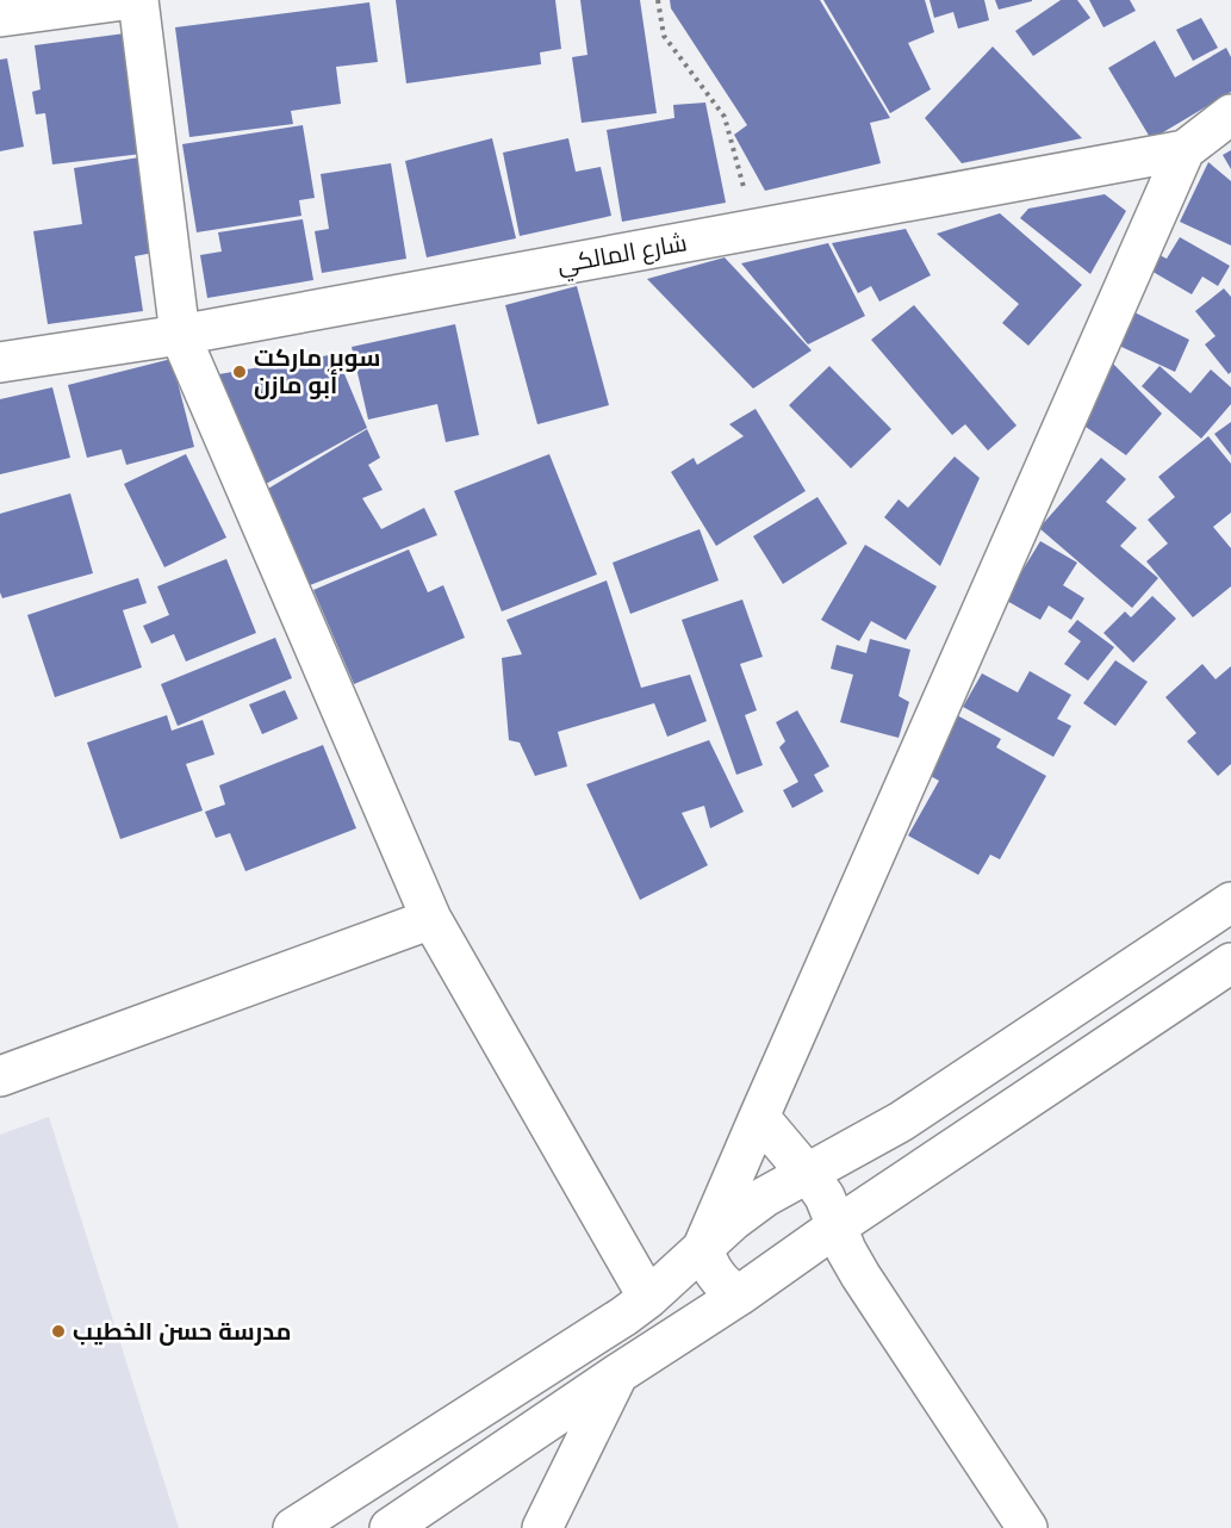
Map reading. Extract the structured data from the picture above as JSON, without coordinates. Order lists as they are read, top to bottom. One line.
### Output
{"streets":{"street":["شارع المالكي"]},"places":["سوبر ماركت أبو مازن","مدرسة حسن الخطيب"]}
